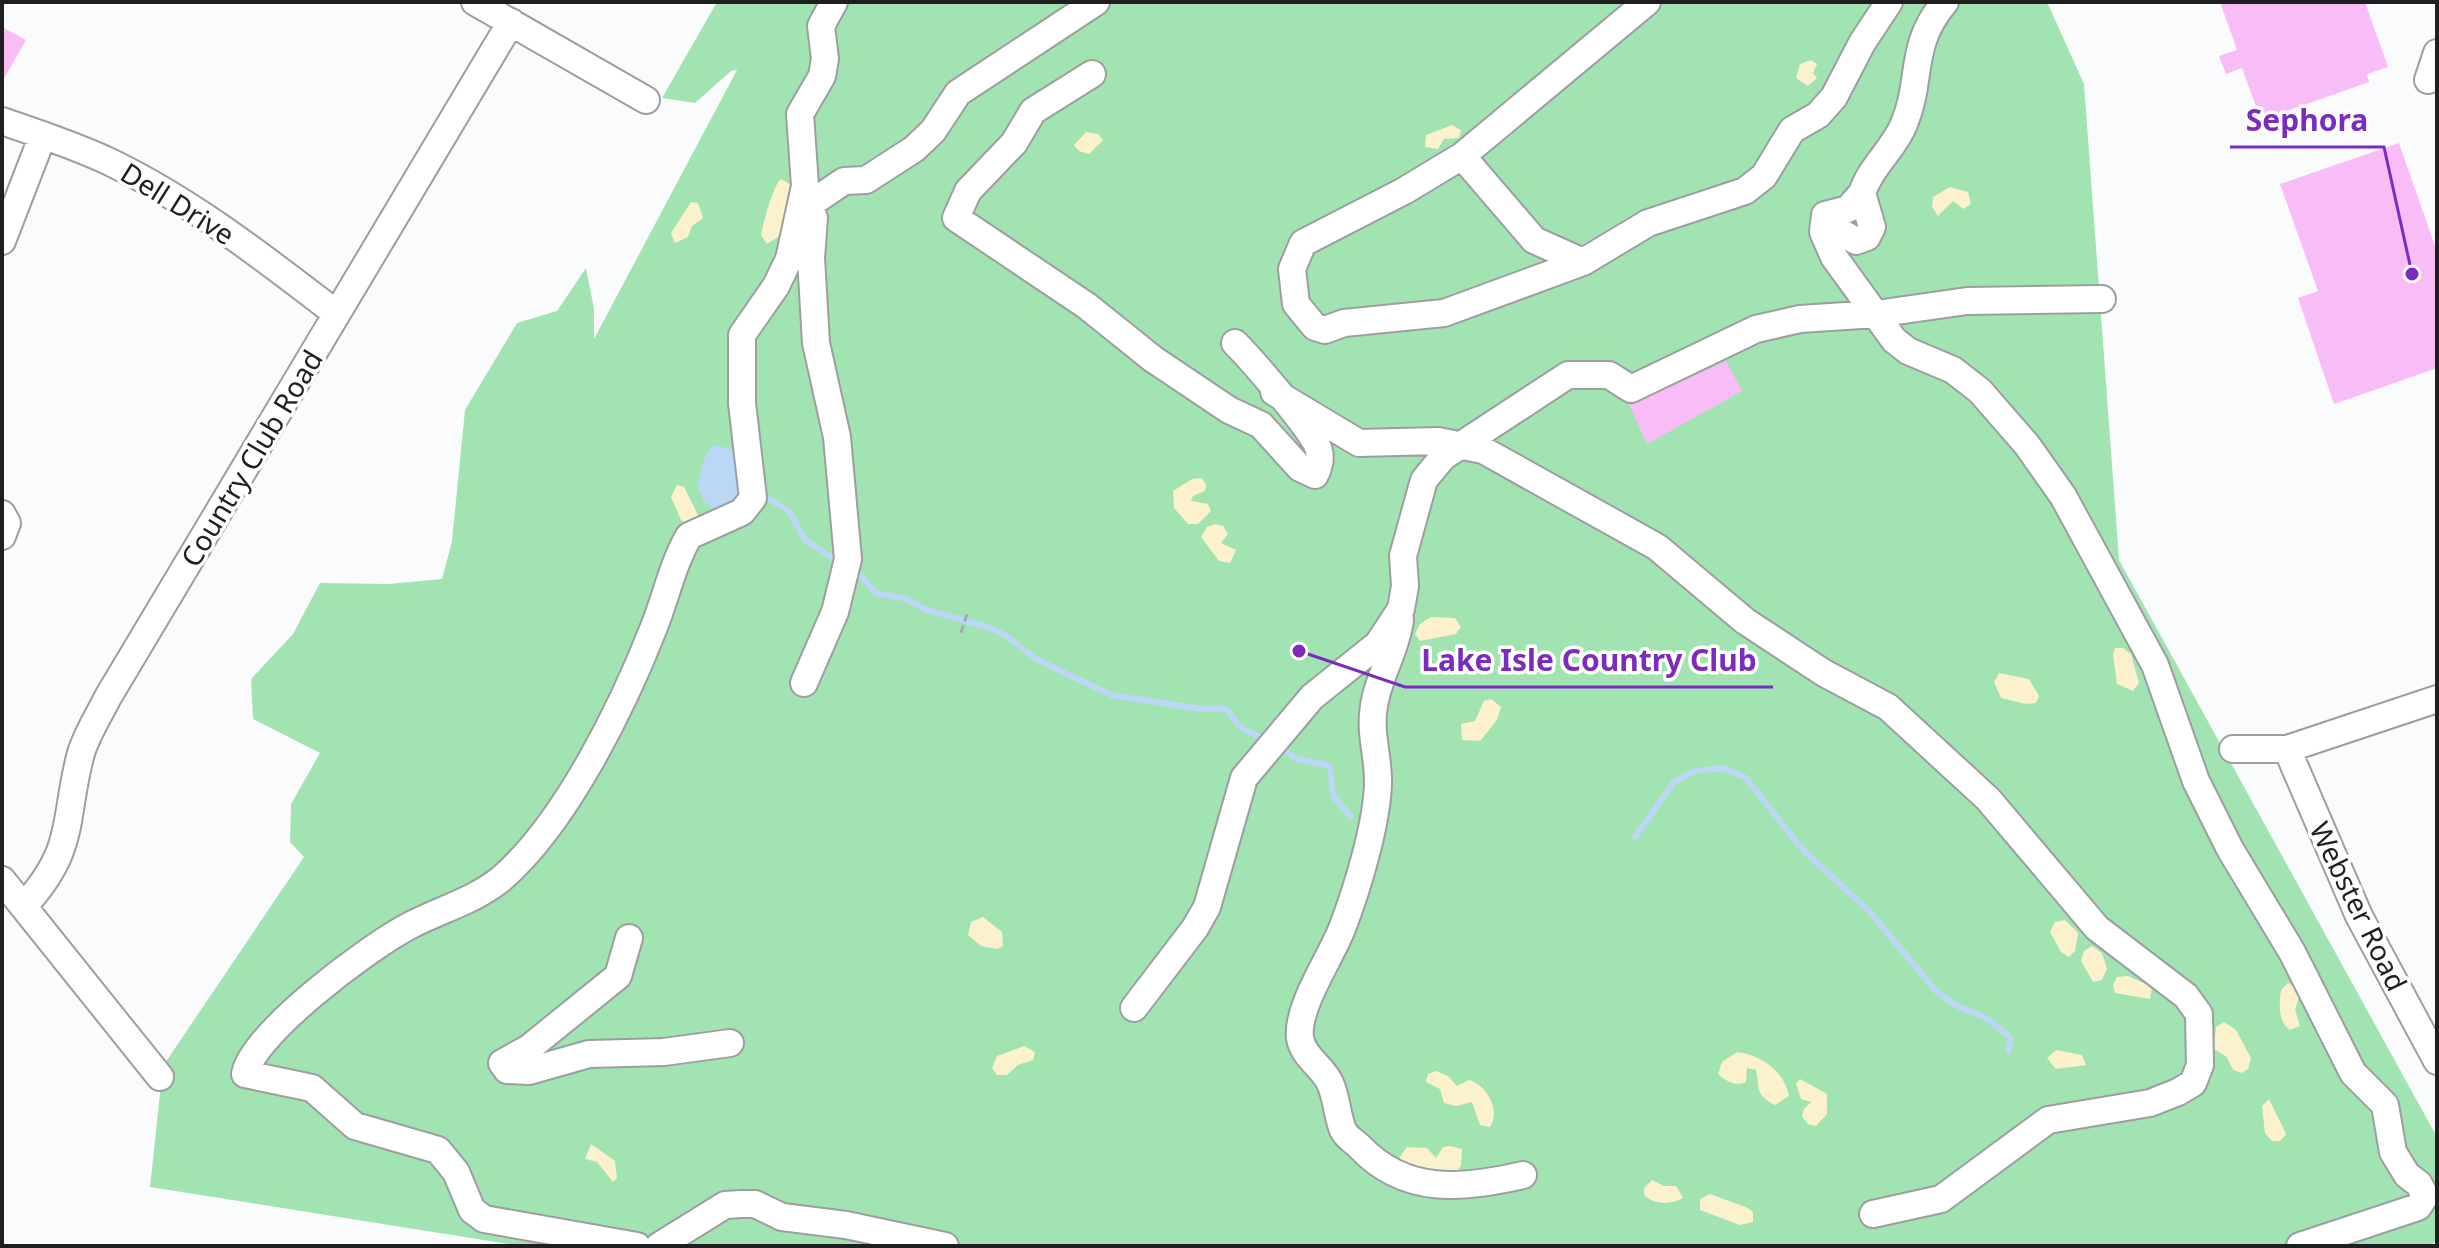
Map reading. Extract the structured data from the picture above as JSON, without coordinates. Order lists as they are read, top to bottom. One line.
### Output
{"streets":{"street":["Dell Drive","Country Club Road","Webster Road"]},"crossings":[["Dell Drive","Country Club Road"]],"places":["Sephora","Lake Isle Country Club"]}
